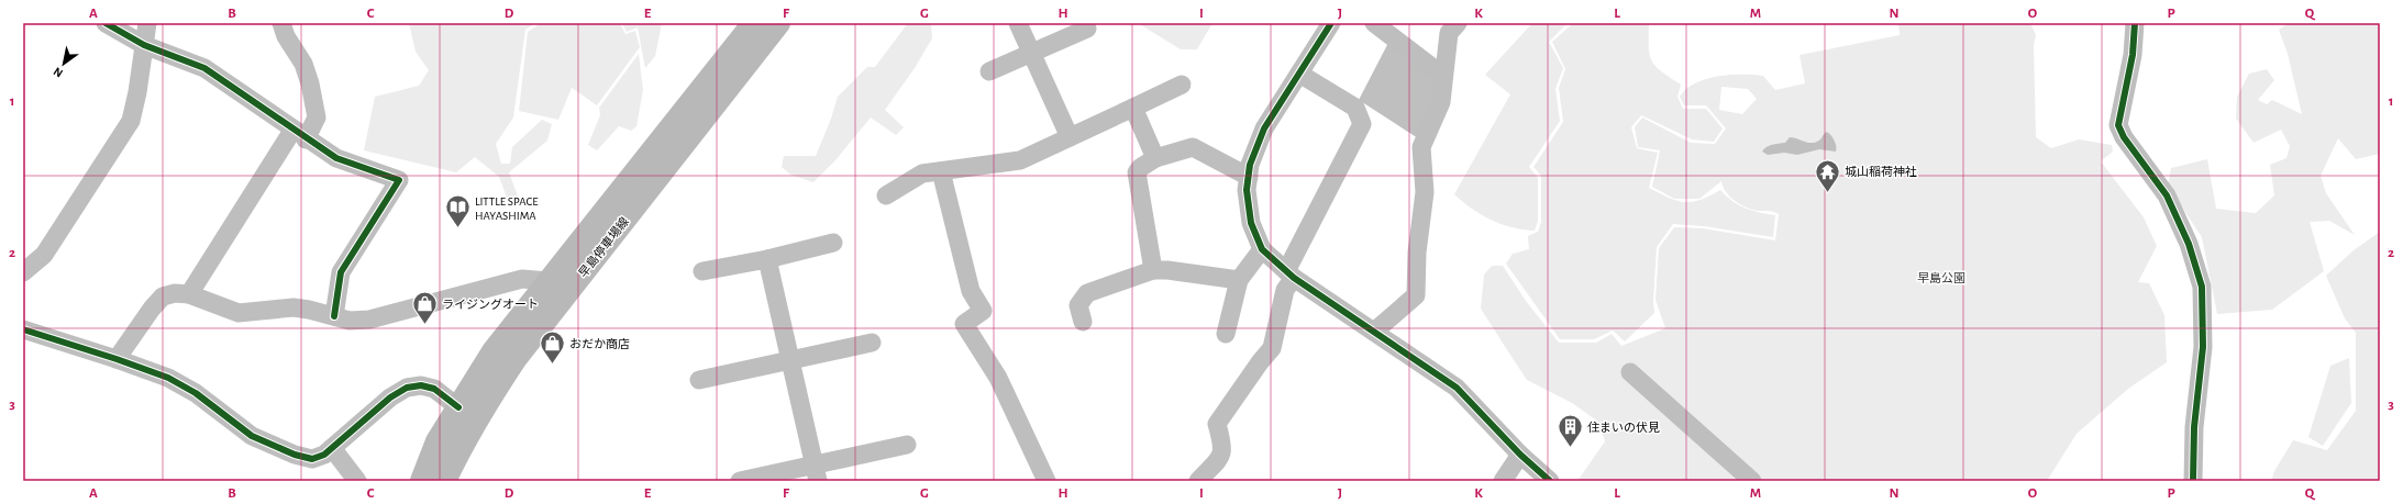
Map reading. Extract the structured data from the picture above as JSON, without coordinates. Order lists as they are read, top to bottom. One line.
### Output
{"streets":{"main road":["早島停車場線"]},"parks":["早島公園"],"places":{"temple":["城山稲荷神社"],"library":["LITTLE SPACE HAYASHIMA"],"shop":["ライジングオート","おだか商店"],"building":["住まいの伏見"]},"north":"bottom left","grid":{"columns":["A","B","C","D","E","F","G","H","I","J","K","L","M","N","O","P","Q"],"rows":["1","2","3"]}}
